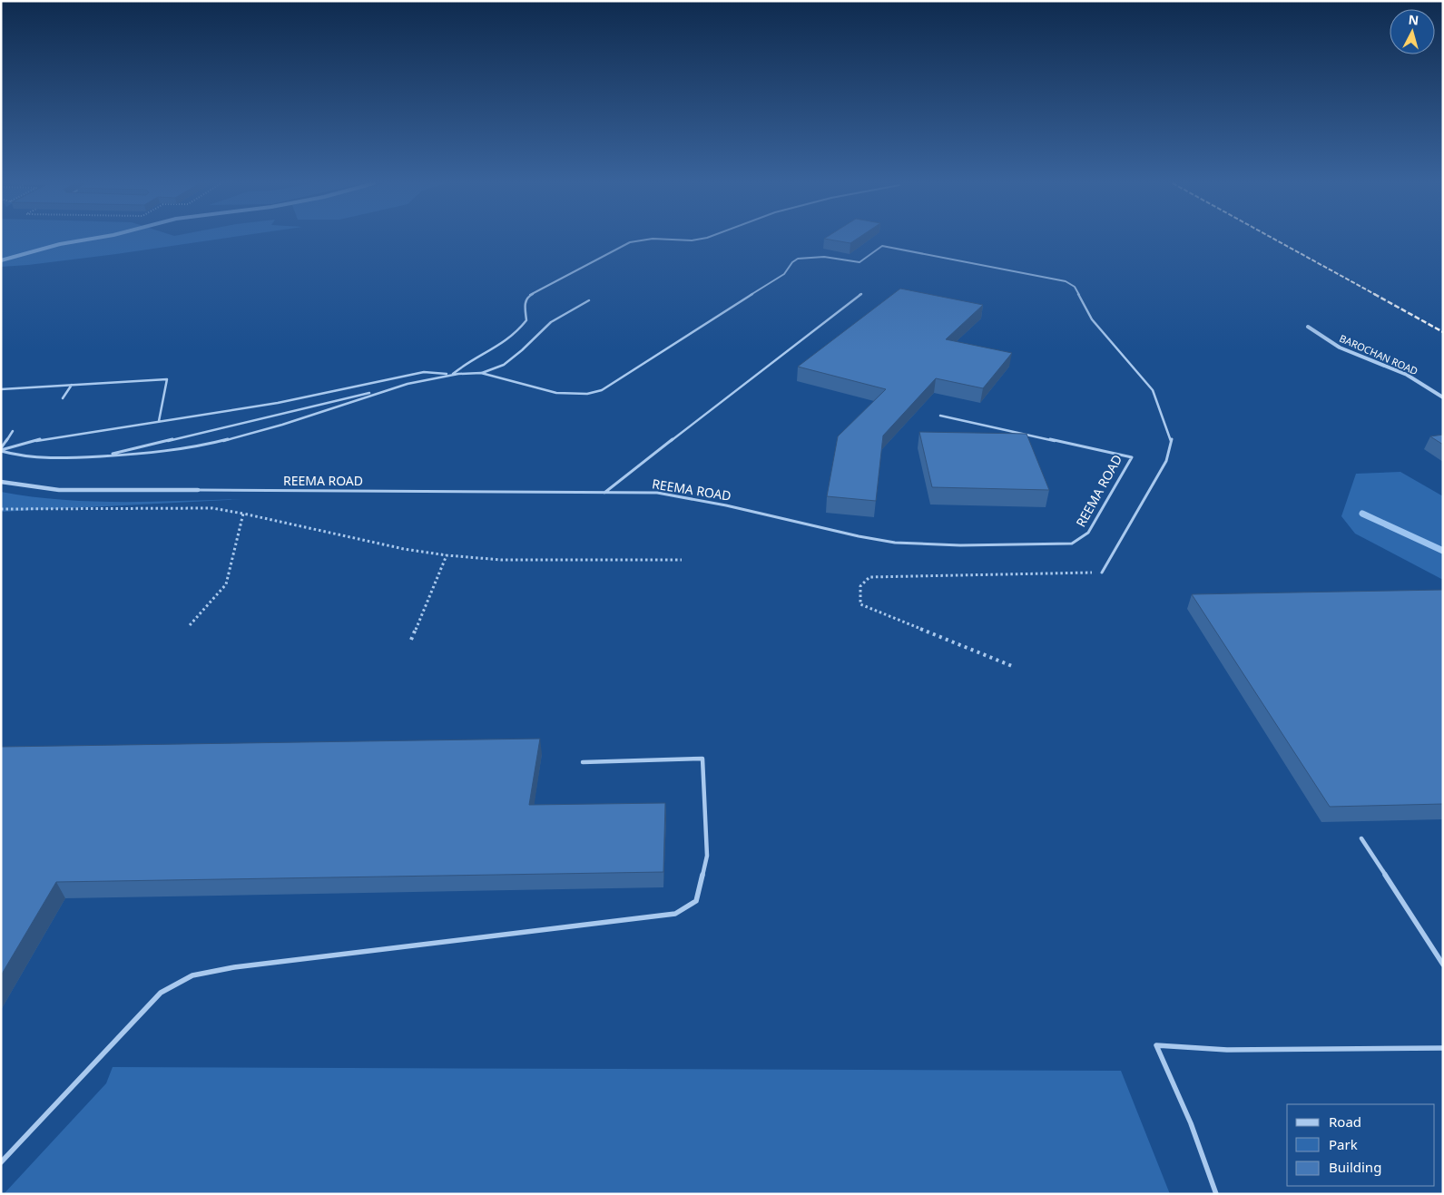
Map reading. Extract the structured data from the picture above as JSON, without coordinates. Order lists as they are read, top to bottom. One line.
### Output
{"streets":{"street":["BAROCHAN ROAD","REEMA ROAD"]},"legend":["Road","Park","Building"],"north":"top"}
